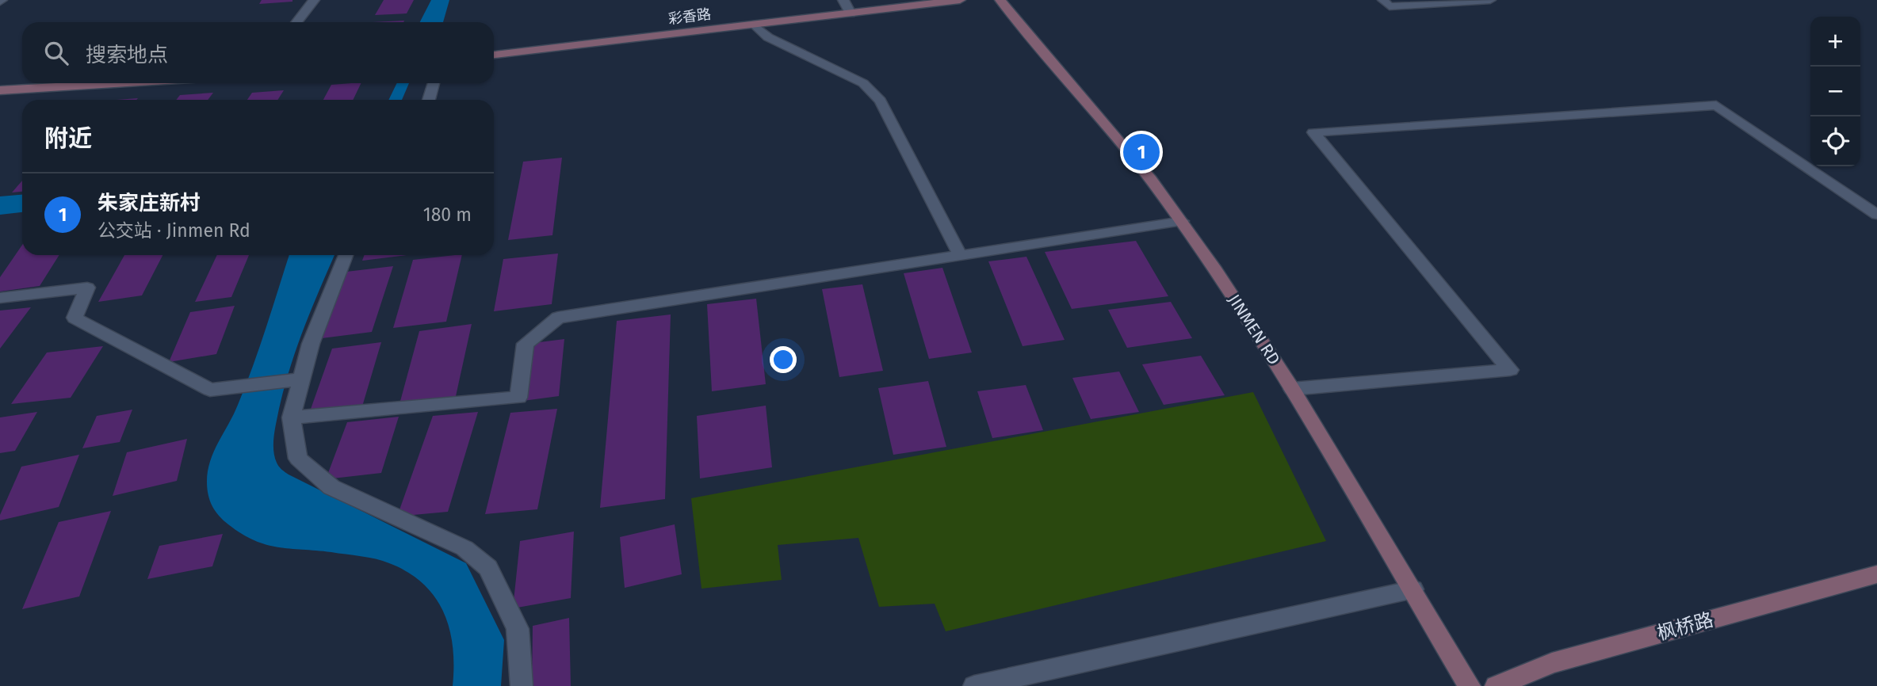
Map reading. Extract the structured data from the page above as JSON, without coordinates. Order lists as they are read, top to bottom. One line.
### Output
{"streets":{"street":["彩香路","JINMEN RD","枫桥路"]},"page":{"map_buttons":["+","−"],"search":"搜索地点","heading":"附近","pins":"1","list":[{"mark":"1","name":"朱家庄新村","note":"公交站 · Jinmen Rd","value":"180 m"}]}}
